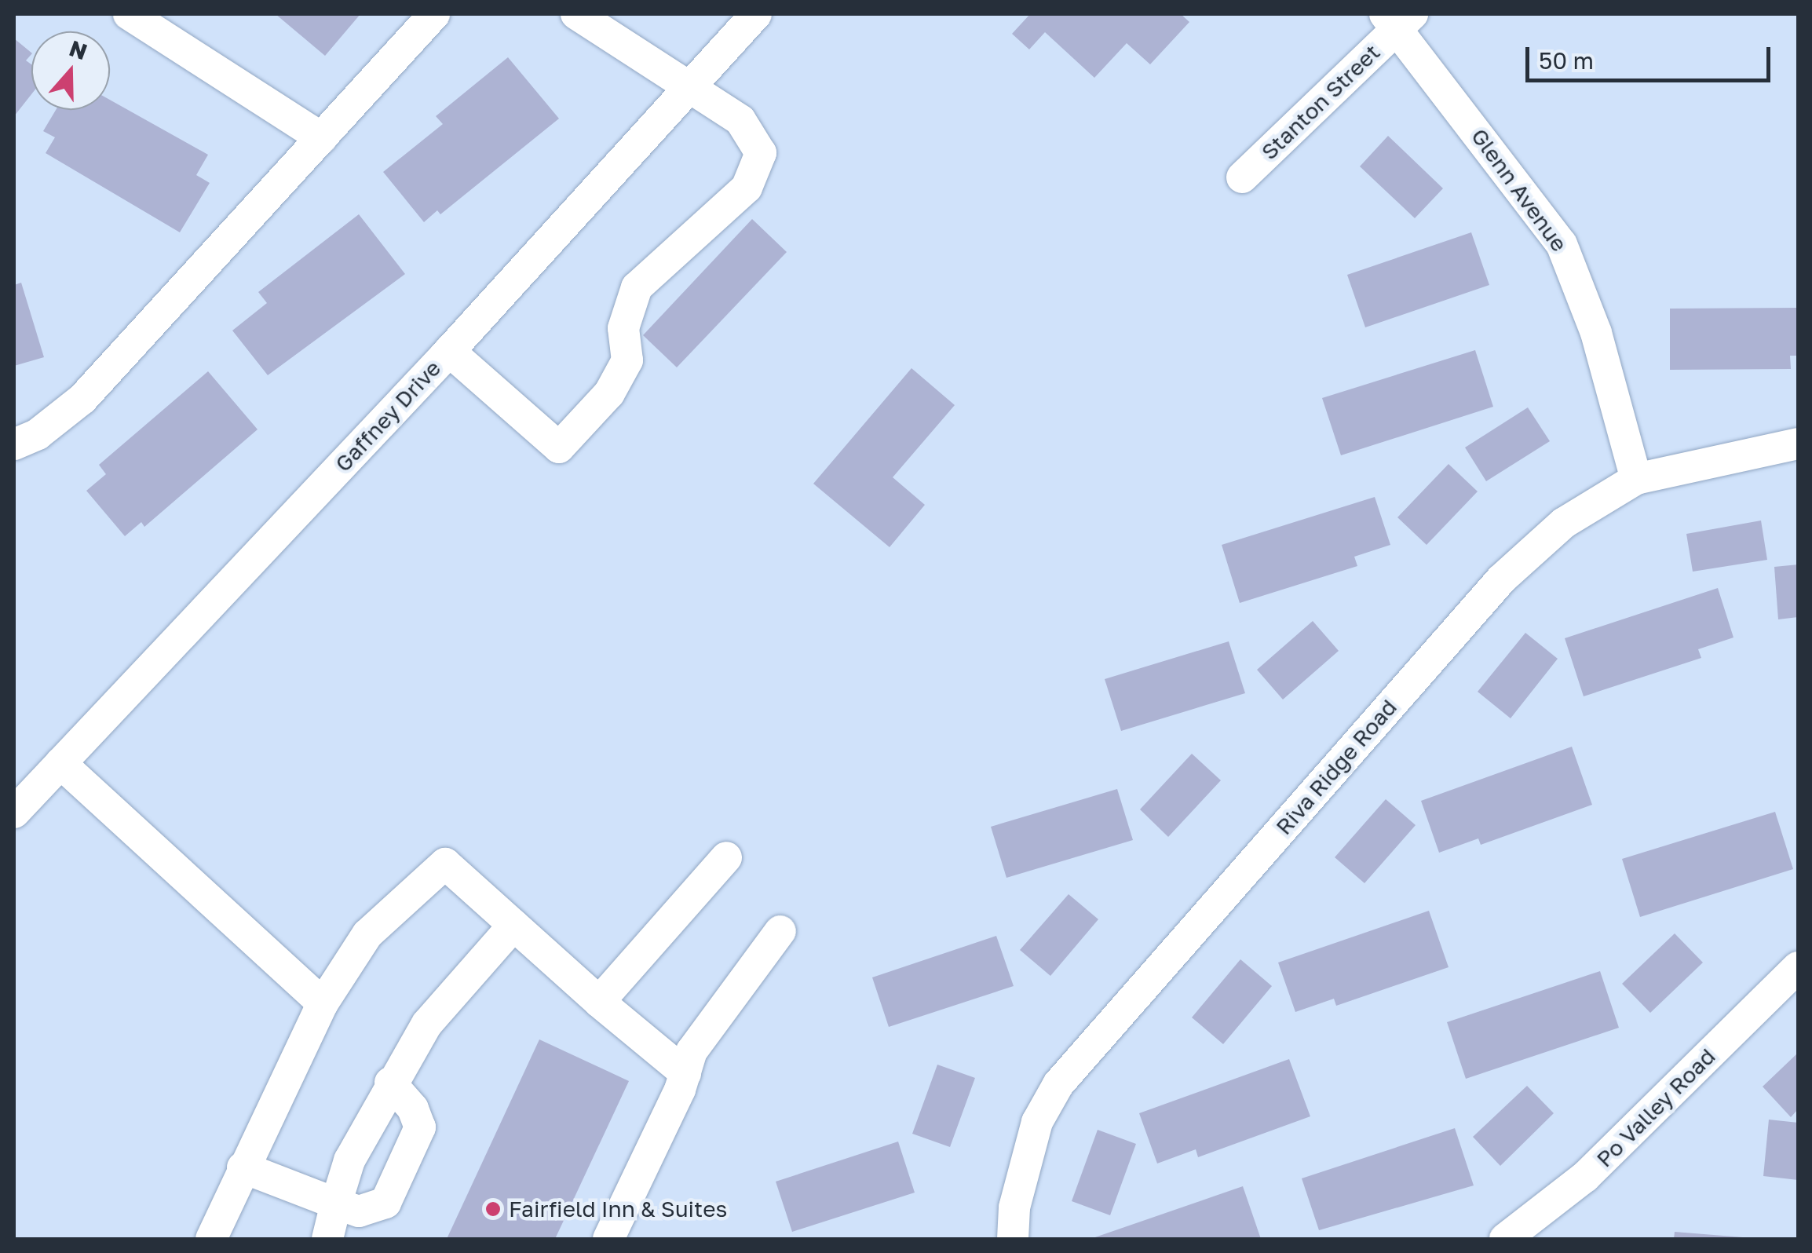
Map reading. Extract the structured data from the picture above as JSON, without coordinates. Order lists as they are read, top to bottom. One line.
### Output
{"streets":{"street":["Stanton Street","Glenn Avenue","Gaffney Drive","Riva Ridge Road","Po Valley Road"]},"crossings":[["Stanton Street","Glenn Avenue"],["Glenn Avenue","Riva Ridge Road"]],"places":["Fairfield Inn & Suites"],"scale_bar":"50 m","north":"top"}
